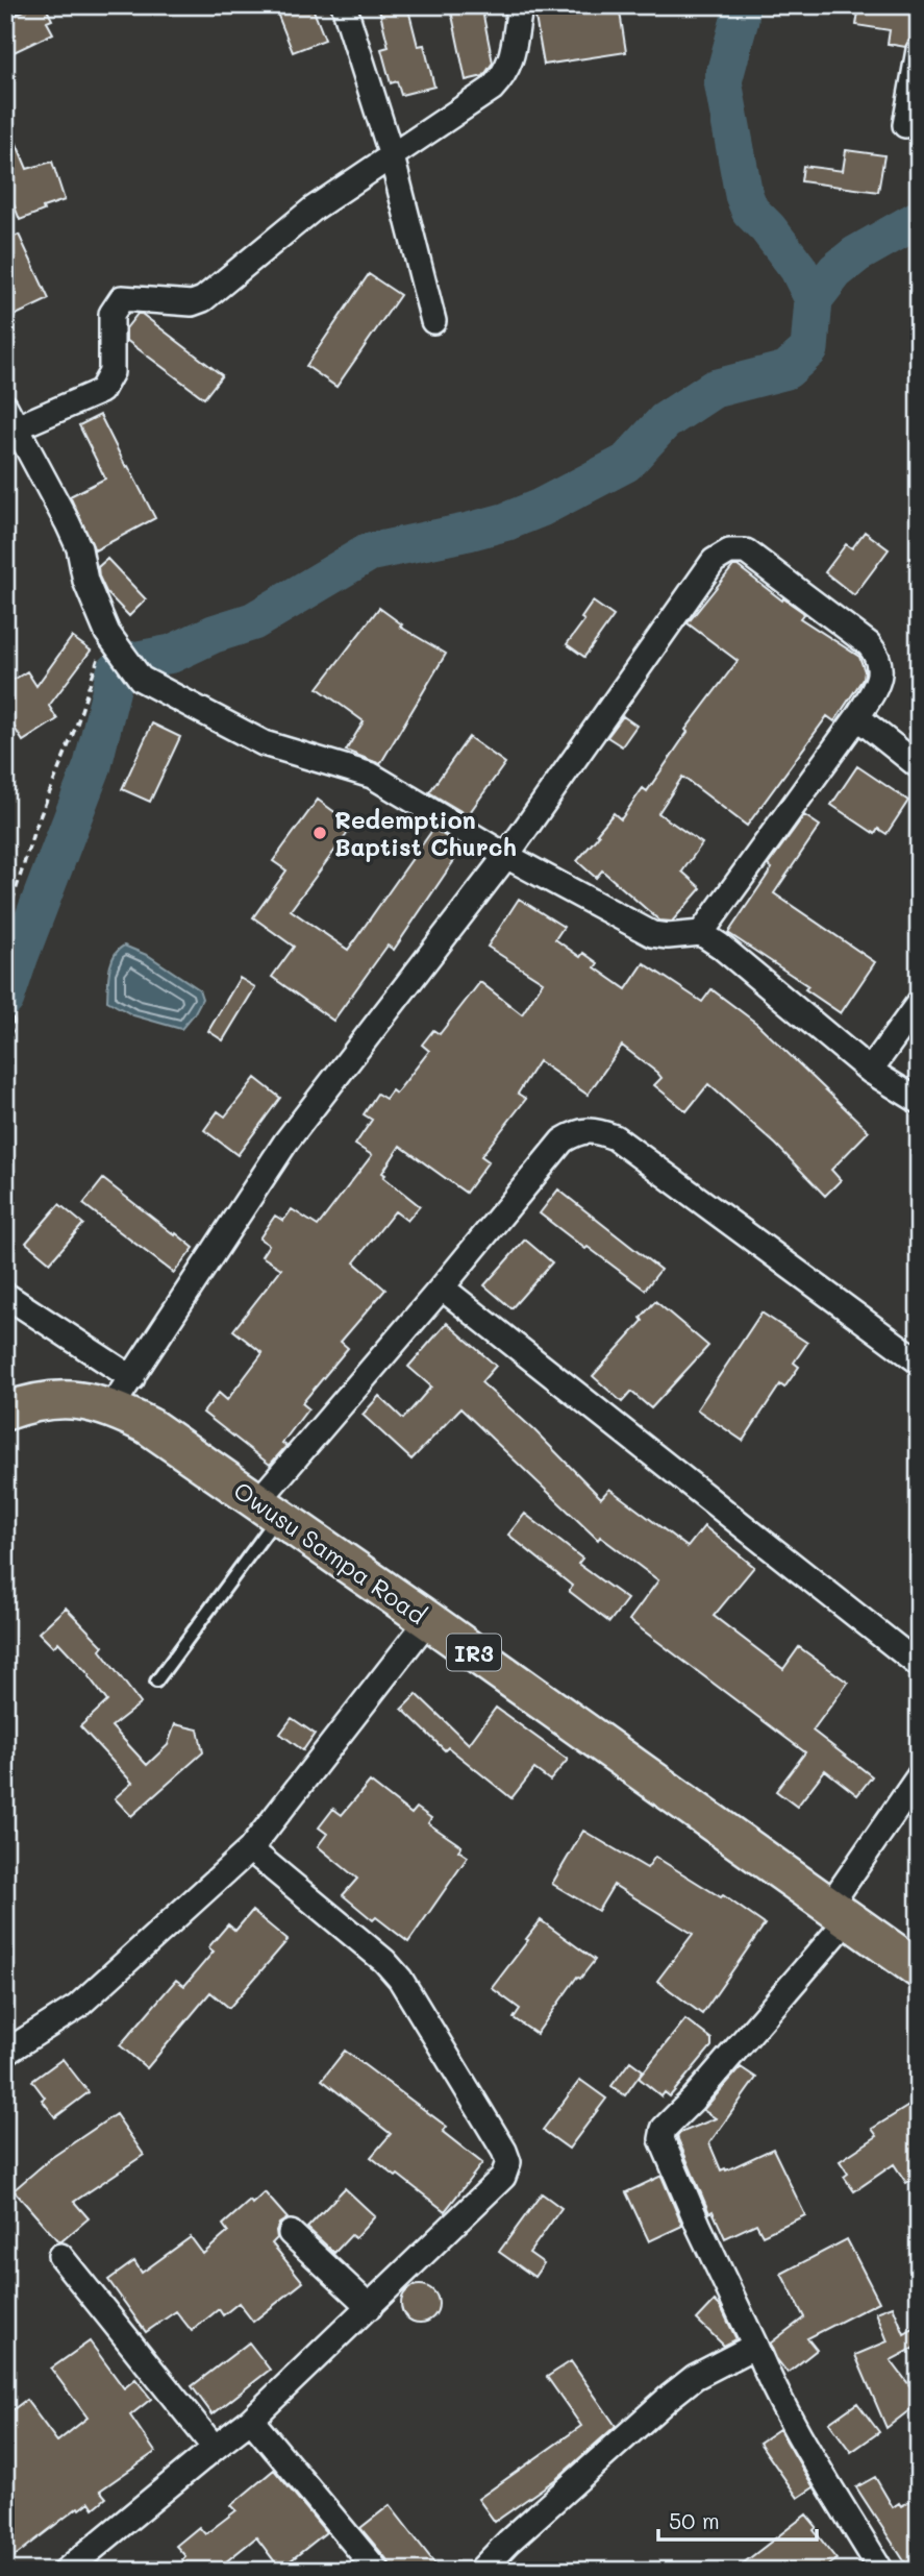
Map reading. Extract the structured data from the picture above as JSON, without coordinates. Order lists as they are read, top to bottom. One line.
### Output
{"streets":{"main road":["Owusu Sampa Road","IR3"]},"places":["Redemption Baptist Church"],"scale_bar":"50 m"}
